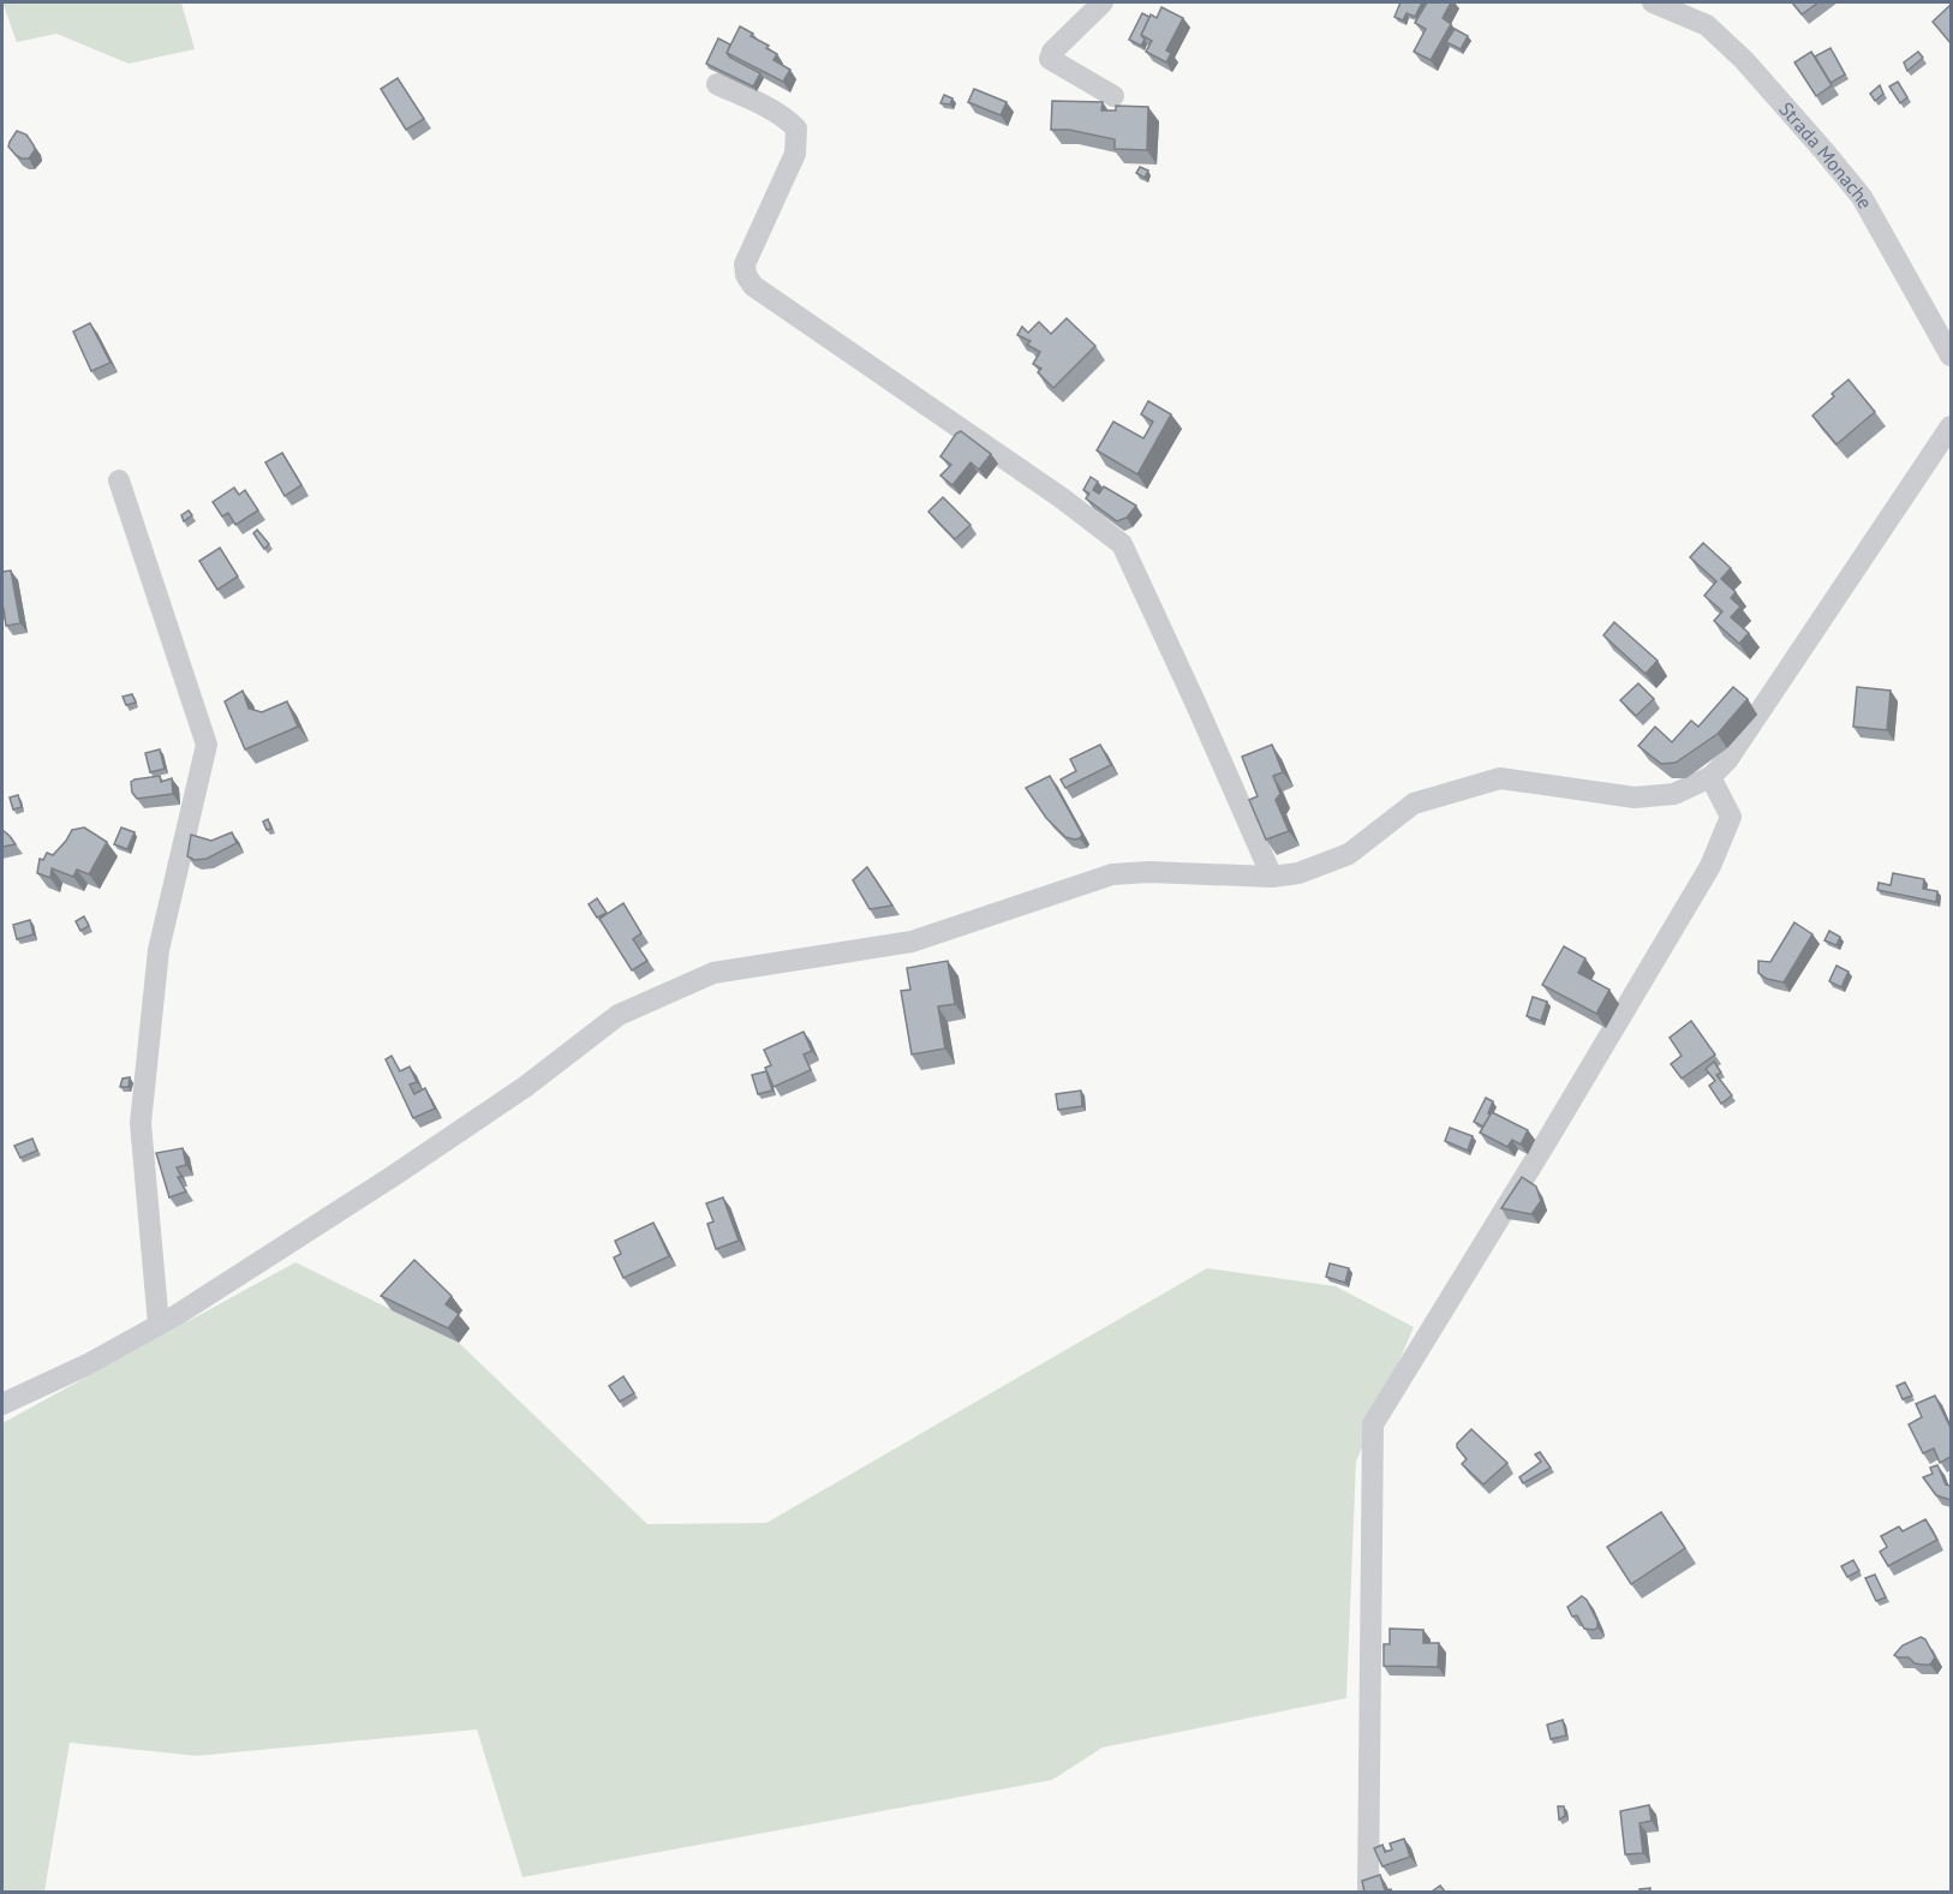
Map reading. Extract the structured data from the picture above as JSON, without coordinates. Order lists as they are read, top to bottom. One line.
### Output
{"streets":{"street":["Strada Monache"]}}
